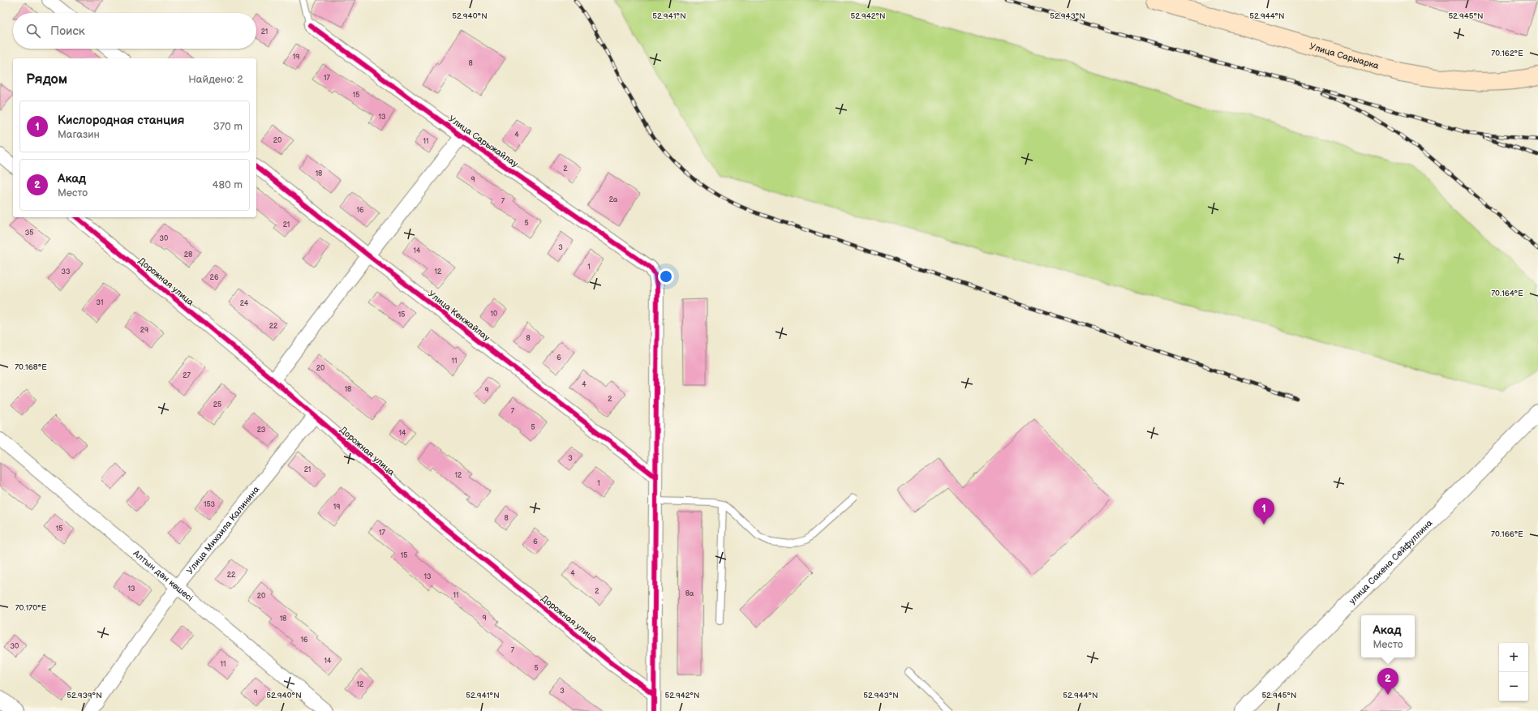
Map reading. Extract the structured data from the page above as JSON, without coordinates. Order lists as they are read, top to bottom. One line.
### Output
{"streets":{"main road":["Улица Сарыарка"],"street":["Улица Сарыжайлау","Дорожная улица","Улица Кенжайлау","Улица Михаила Калинина","улица Сакена Сейфуллина","Алтын дән көшесі"]},"crossings":[["Улица Сарыжайлау","Улица Кенжайлау"],["Дорожная улица","Улица Михаила Калинина"],["Улица Михаила Калинина","Алтын дән көшесі"]],"house_numbers":["21","19","8","17","15","13","4","20","11","2","18","9","2а","7","16","5","21","35","30","3","14","28","1","33","12","26","31","24","10","15","22","29","8","6","11","20","27","4","18","9","2","25","7","5","23","14","3","21","12","1","153","19","8","15","17","6","15","4","22","13","13","2","8а","11","20","9","18","16","30","7","14","11","5","12","3","9"],"page":{"search":"Поиск","heading":["Рядом","Найдено: 2"],"list":[{"mark":"1","name":"Кислородная станция","note":"Магазин","value":"370 m"},{"mark":"2","name":"Акад","note":"Место","value":"480 m"}],"pins":["1","2"],"popup":["Акад","Место"],"map_buttons":["+","−"]},"coordinates":["52.940°N","52.941°N","52.942°N","52.943°N","52.944°N","52.945°N","70.162°E","70.164°E","70.168°E","70.166°E","70.170°E","52.939°N"]}
